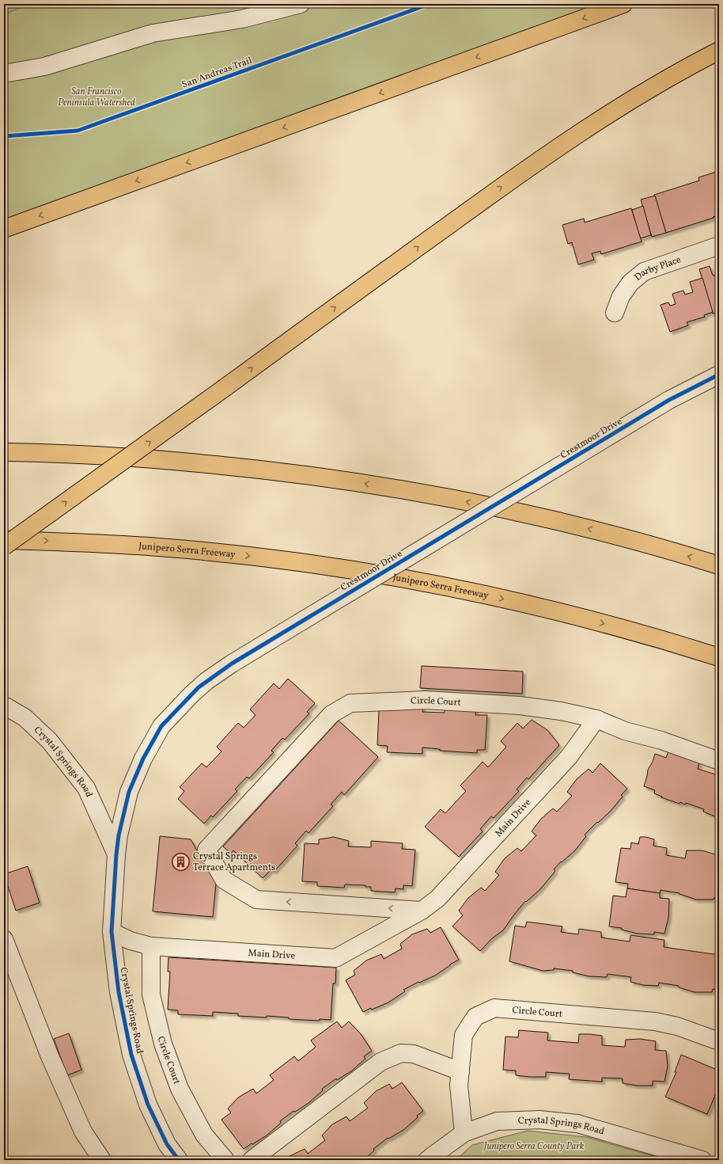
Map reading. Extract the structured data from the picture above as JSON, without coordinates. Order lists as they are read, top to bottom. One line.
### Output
{"streets":{"highway":["Junipero Serra Freeway"],"street":["Darby Place","Crestmoor Drive","Circle Court","Crystal Springs Road","Main Drive"],"cycle path":["San Andreas Trail"]},"crossings":[["Crestmoor Drive","Crystal Springs Road"],["Circle Court","Crystal Springs Road"],["Circle Court","Main Drive"],["Crystal Springs Road","Main Drive"]],"parks":["San Francisco Peninsula Watershed","Junipero Serra County Park"],"places":{"building":["Crystal Springs Terrace Apartments"]}}
